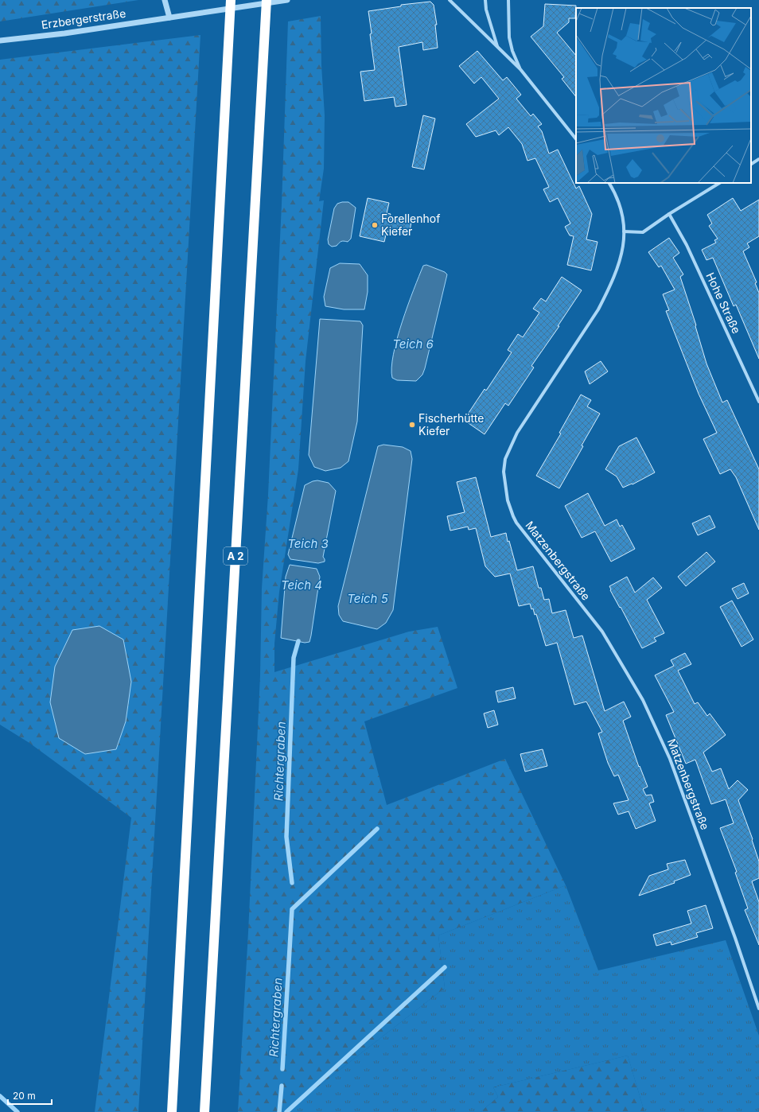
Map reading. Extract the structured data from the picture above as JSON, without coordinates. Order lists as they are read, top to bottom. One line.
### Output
{"streets":{"highway":["A 2"],"street":["Erzbergerstraße","Hohe Straße","Matzenbergstraße"]},"water":["Teich 6","Teich 3","Teich 4","Teich 5","Richtergraben"],"places":["Forellenhof Kiefer","Fischerhütte Kiefer"],"scale_bar":"20 m"}
